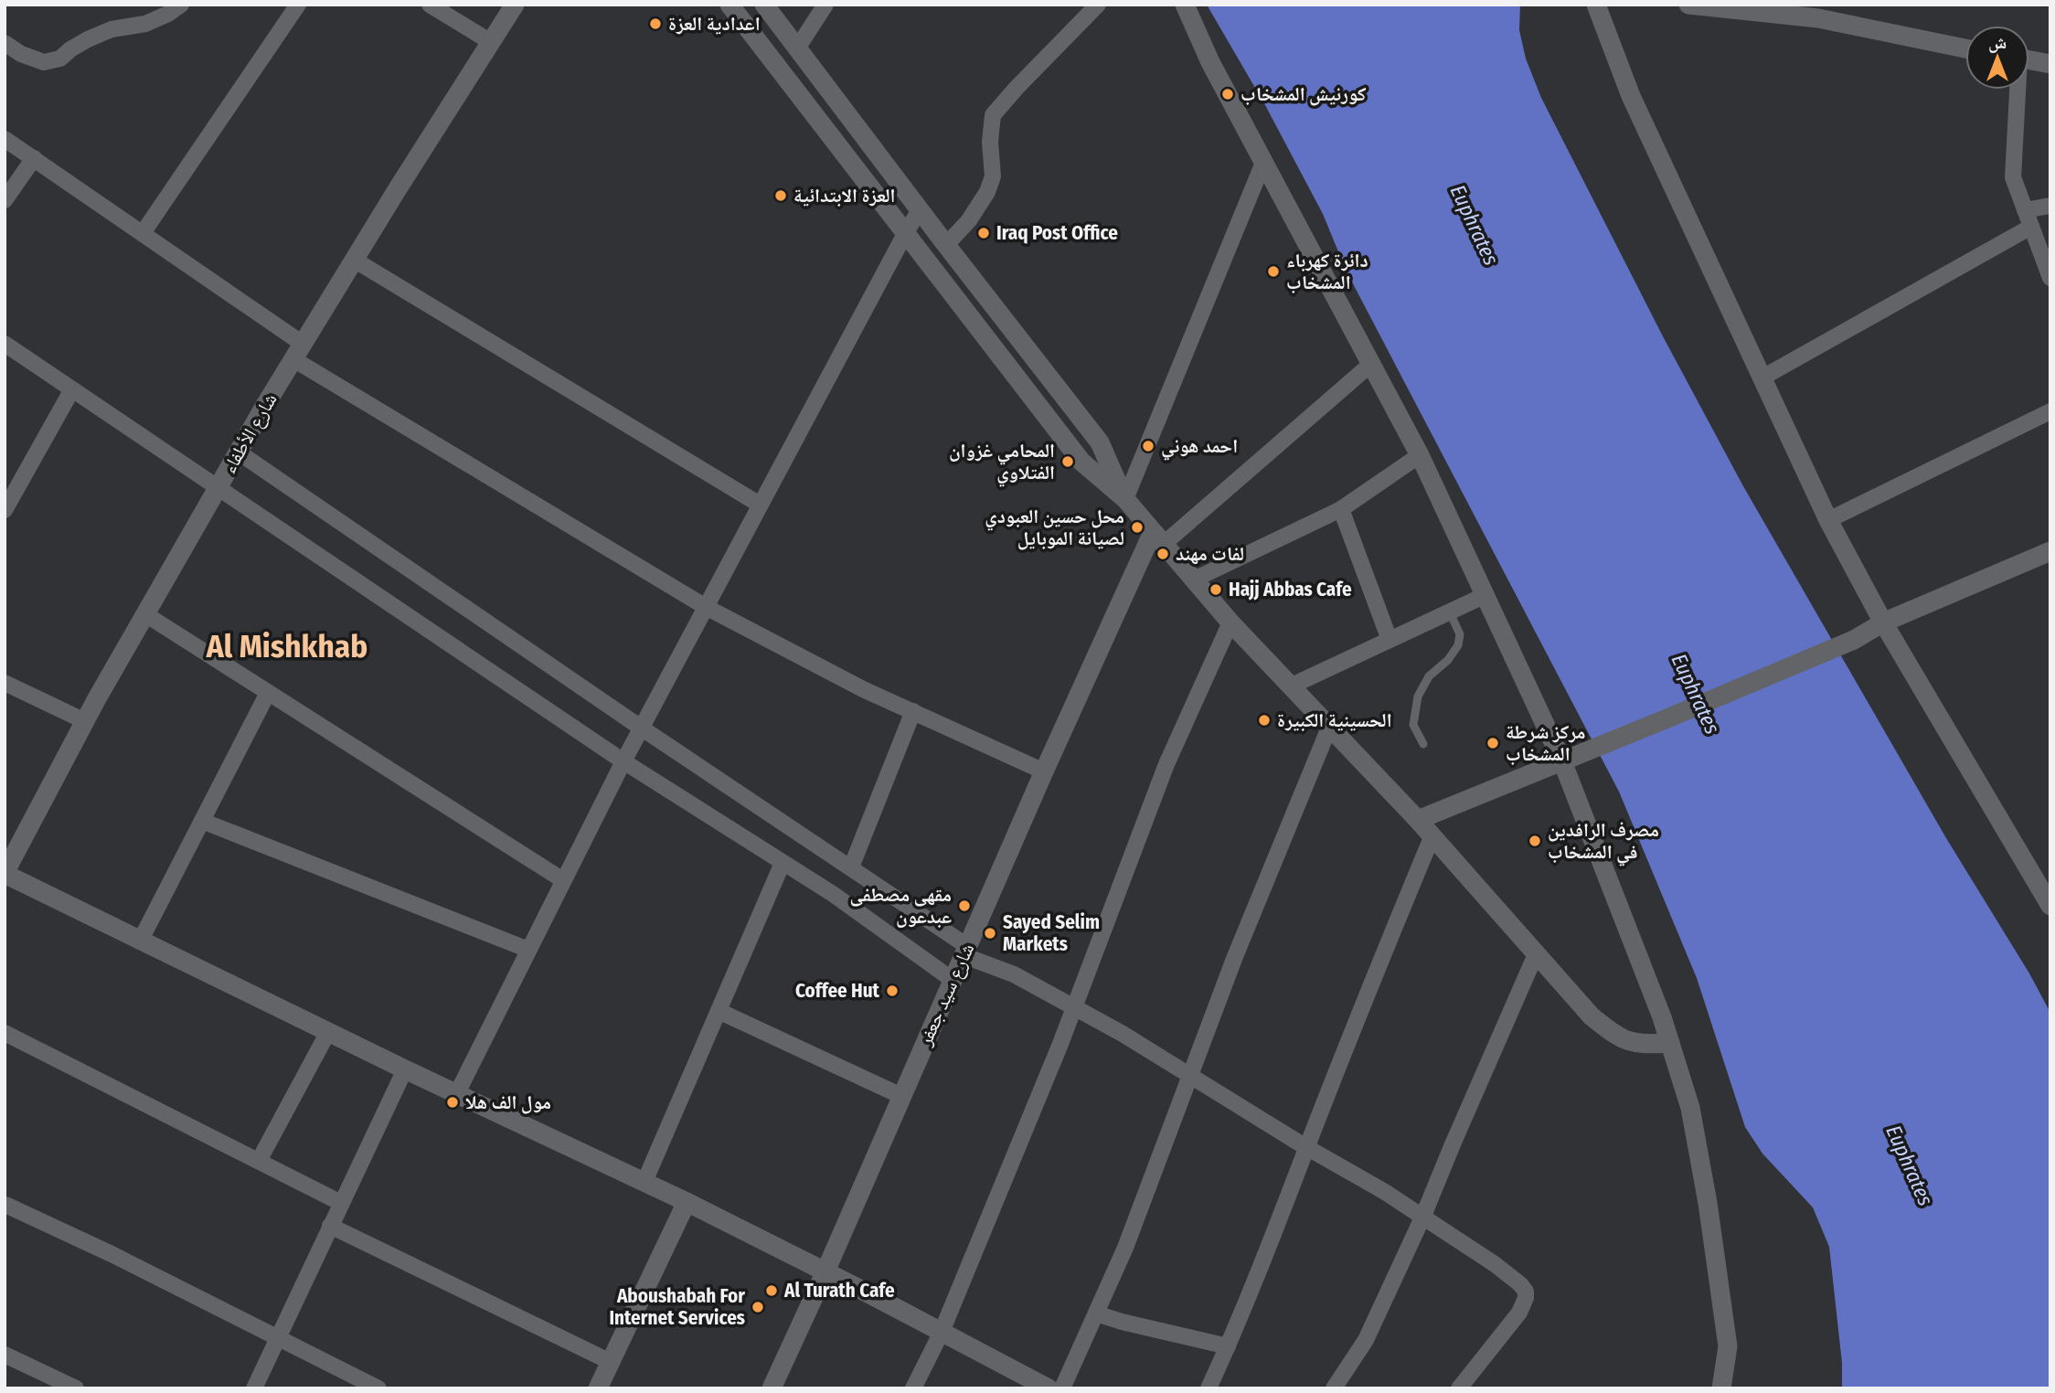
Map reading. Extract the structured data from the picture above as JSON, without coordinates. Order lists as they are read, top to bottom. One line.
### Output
{"streets":{"street":["شارع الأطفاء","شارع سيد جعفر"]},"districts":["Al Mishkhab"],"water":["Euphrates"],"places":["اعدادية العزة","كورنيش المشخاب","العزة الابتدائية","Iraq Post Office","دائرة كهرباء المشخاب","احمد هوني","المحامي غزوان الفتلاوي","محل حسين العبودي لصيانة الموبايل","لفات مهند","Hajj Abbas Cafe","الحسينية الكبيرة","مركز شرطة المشخاب","مصرف الرافدين في المشخاب","مقهى مصطفى عبدعون","Sayed Selim Markets","Coffee Hut","مول الف هلا","Al Turath Cafe","Aboushabah For Internet Services"],"north":"top"}
